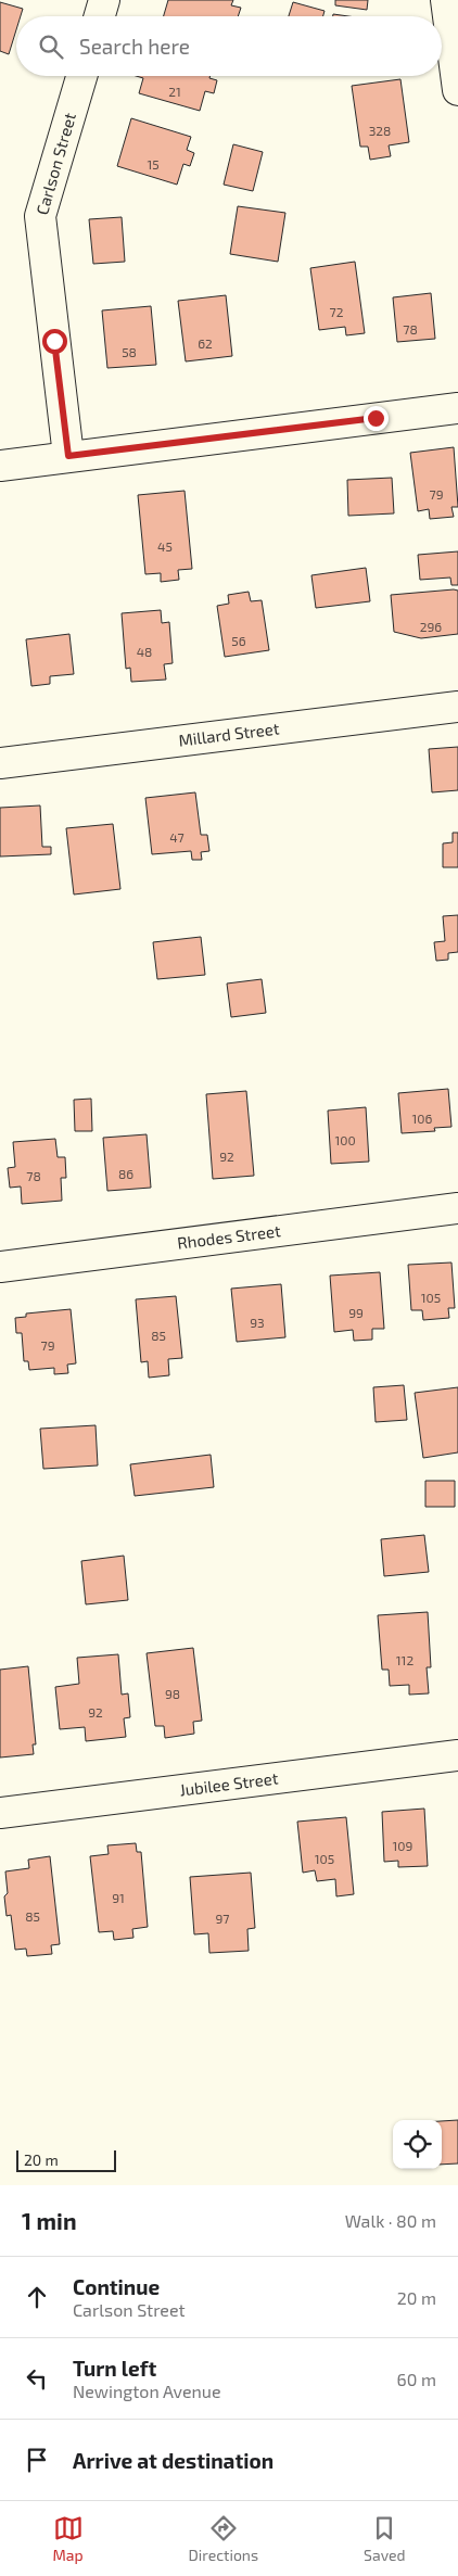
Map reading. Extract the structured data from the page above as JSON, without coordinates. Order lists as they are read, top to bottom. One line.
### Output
{"streets":{"street":["Carlson Street","Millard Street","Rhodes Street","Jubilee Street"]},"house_numbers":["21","328","15","72","78","62","58","79","45","296","56","48","47","106","100","92","86","78","105","99","93","85","79","112","98","92","109","105","91","85","97"],"scale_bar":"20 m","page":{"search":"Search here","scale":"20 m","heading":["1 min","Walk · 80 m"],"list":[["Continue","Carlson Street","20 m"],["Turn left","Newington Avenue","60 m"],"Arrive at destination"],"nav":["Map","Directions","Saved"]}}
